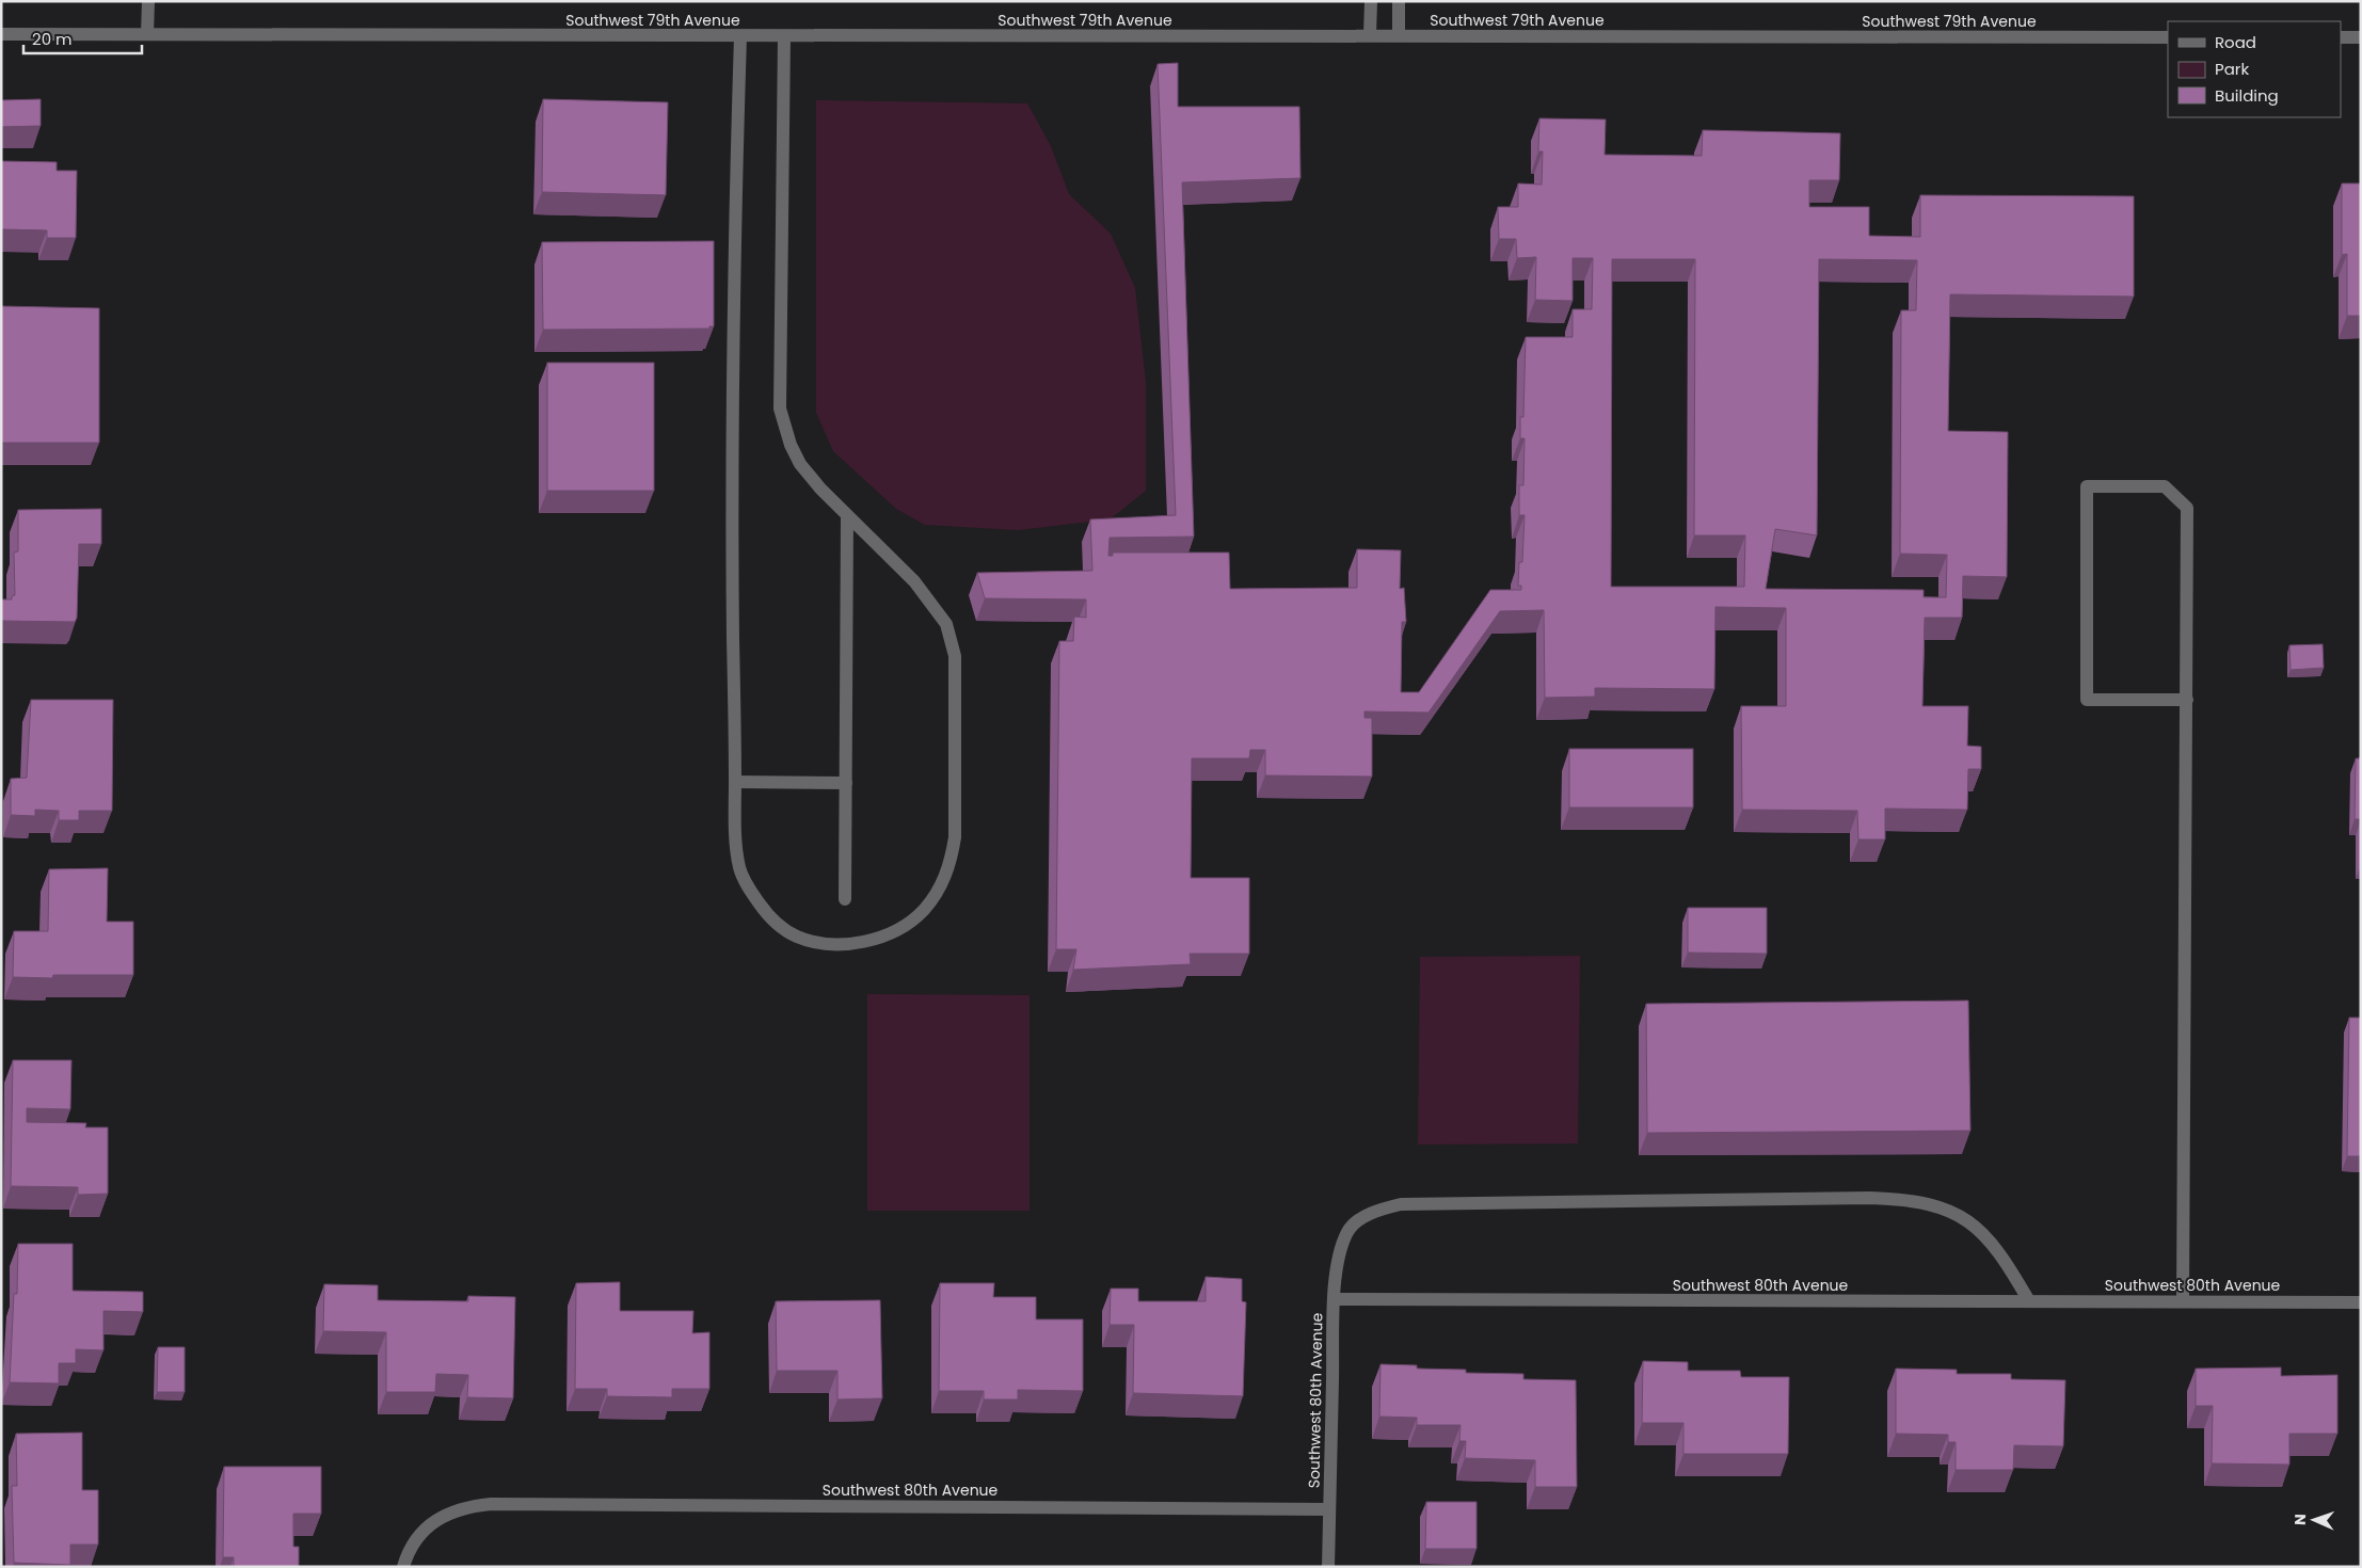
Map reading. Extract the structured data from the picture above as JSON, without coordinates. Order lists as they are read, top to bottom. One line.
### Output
{"streets":{"street":["Southwest 79th Avenue","Southwest 80th Avenue"]},"legend":["Road","Park","Building"],"scale_bar":"20 m","north":"left"}
